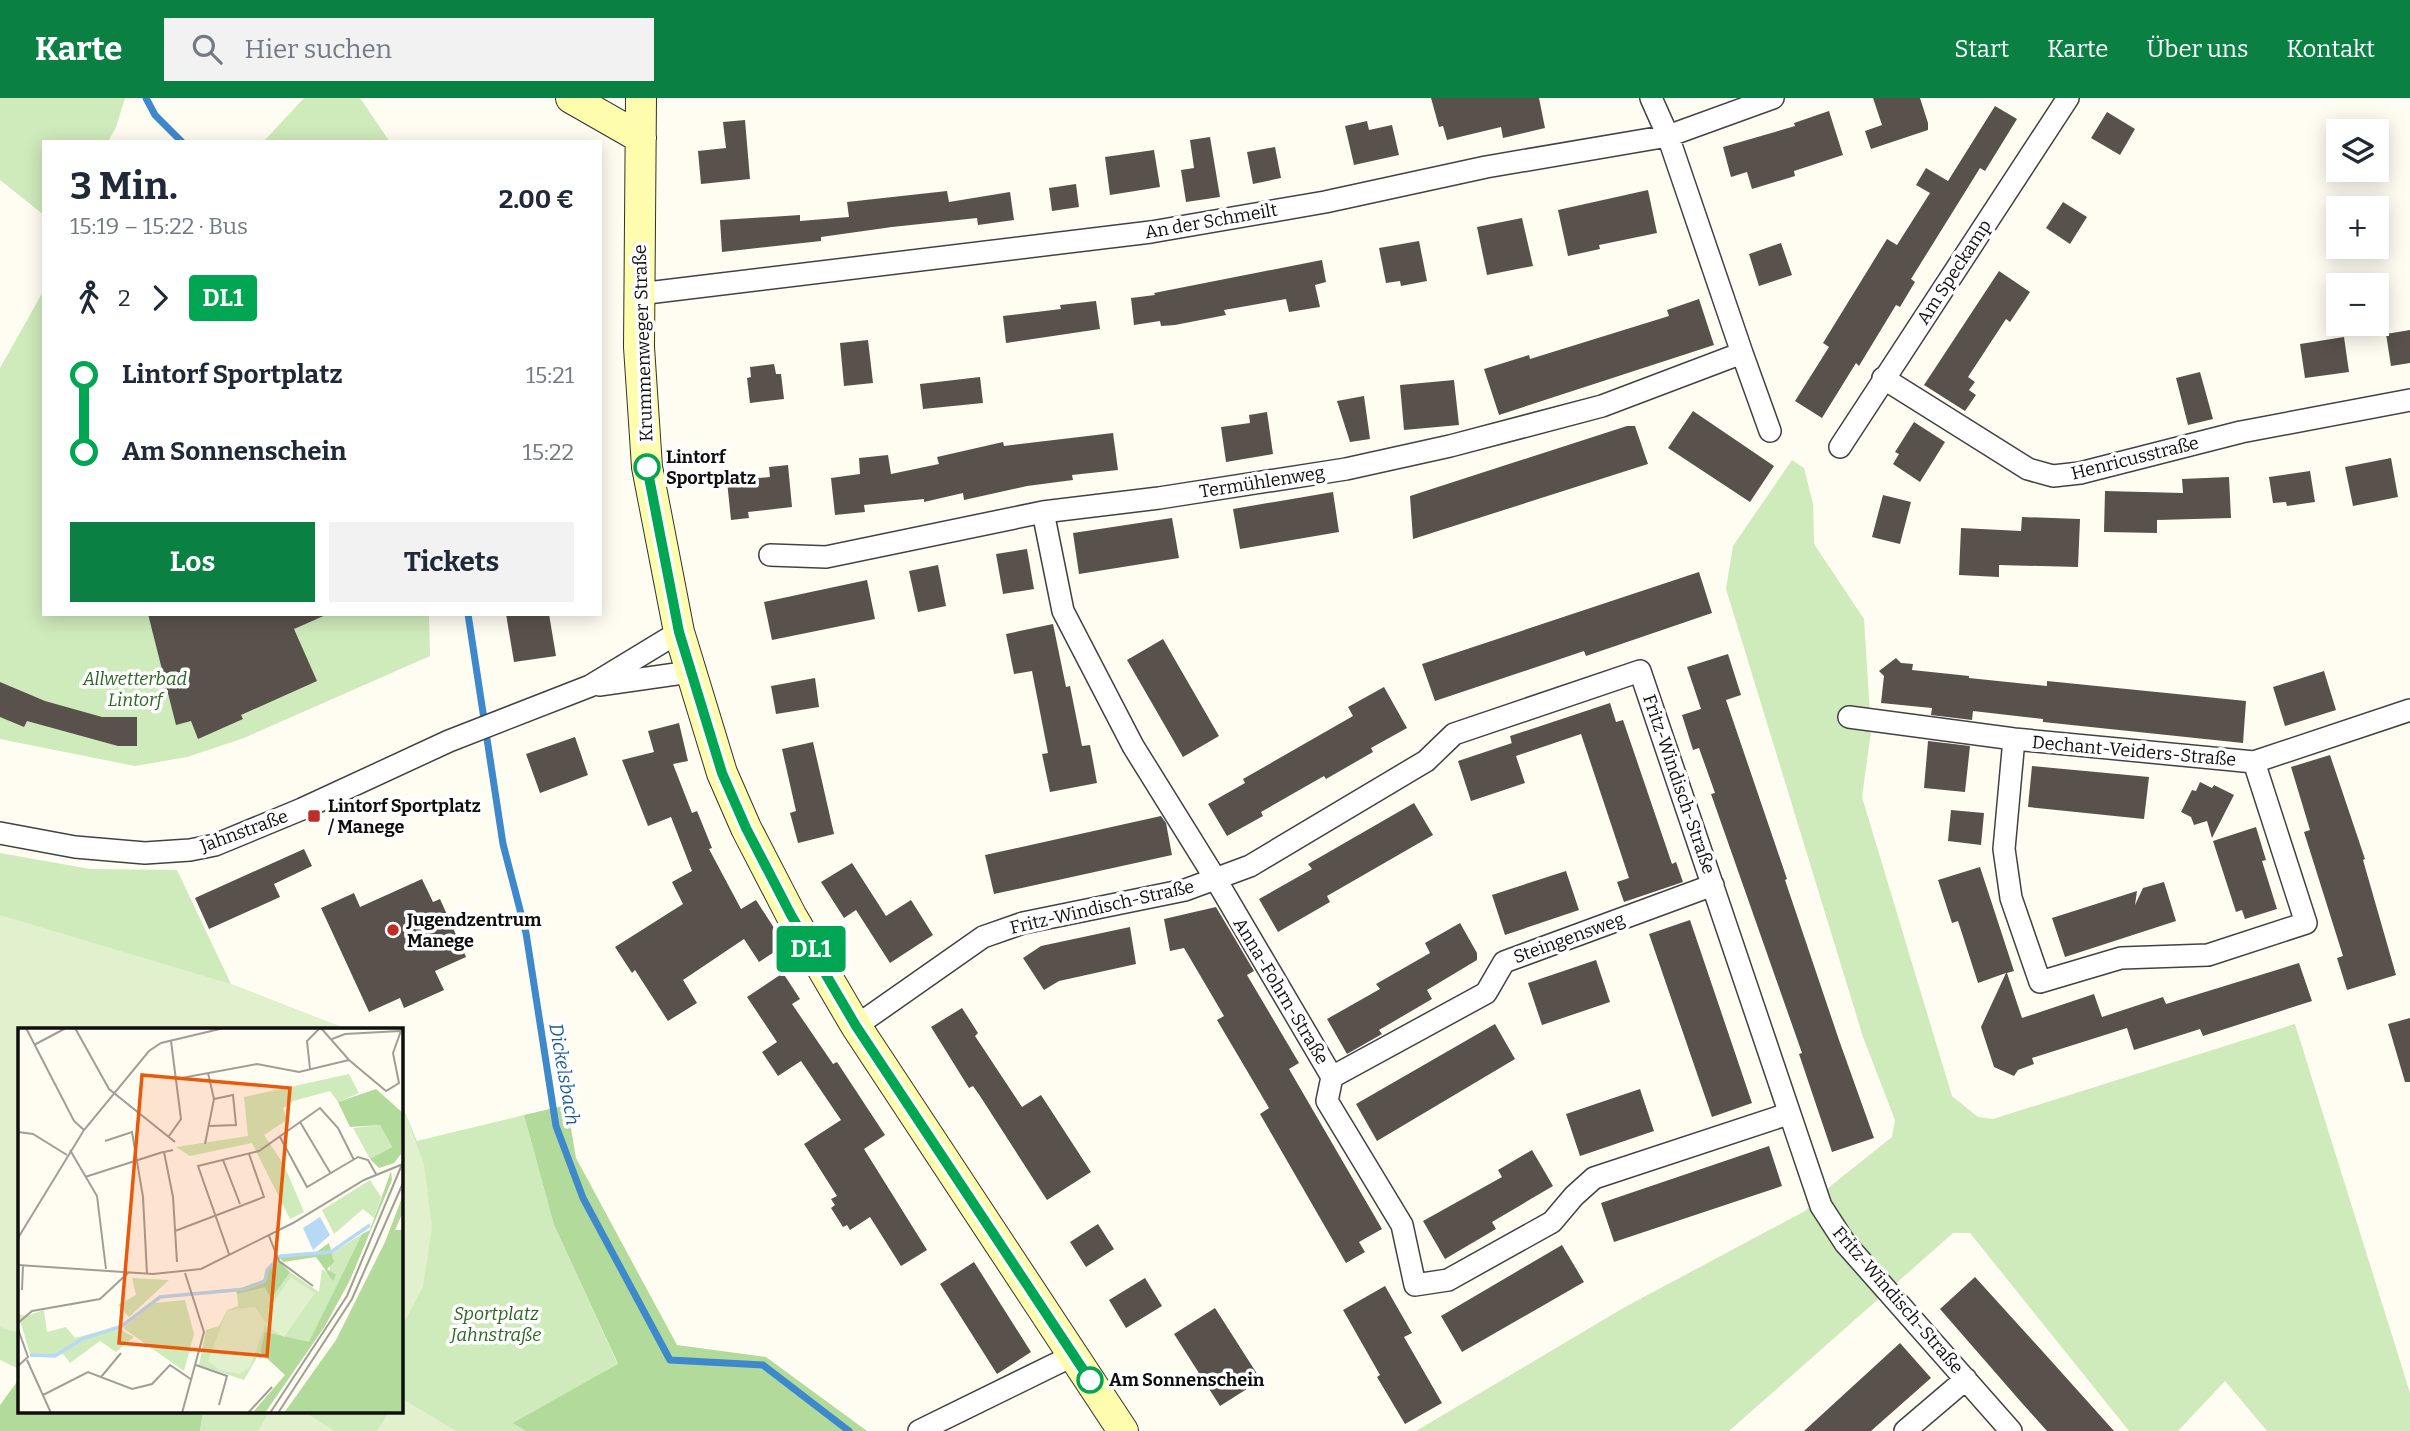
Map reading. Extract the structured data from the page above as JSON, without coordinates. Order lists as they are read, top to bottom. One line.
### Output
{"streets":{"main road":["Krummenweger Straße"],"street":["An der Schmeilt","Am Speckamp","Henricusstraße","Termühlenweg","Dechant-Veiders-Straße","Fritz-Windisch-Straße","Jahnstraße","Steingensweg","Anna-Fohrn-Straße"]},"crossings":[["An der Schmeilt","Krummenweger Straße"],["Am Speckamp","Henricusstraße"],["Krummenweger Straße","Fritz-Windisch-Straße"],["Krummenweger Straße","Jahnstraße"],["Termühlenweg","Anna-Fohrn-Straße"],["Fritz-Windisch-Straße","Steingensweg"],["Fritz-Windisch-Straße","Anna-Fohrn-Straße"],["Steingensweg","Anna-Fohrn-Straße"]],"water":["Dickelsbach"],"parks":["Allwetterbad Lintorf","Sportplatz Jahnstraße"],"places":{"other":["Lintorf Sportplatz","Jugendzentrum Manege","Am Sonnenschein"],"transit":["Lintorf Sportplatz / Manege"]},"lines":["bus line DL1"],"page":{"header":"Karte","search":"Hier suchen","nav":["Start","Karte","Über uns","Kontakt"],"on_map":"DL1","map_buttons":["+","−"],"heading":["3 Min.","15:19 – 15:22 · Bus","2.00 €"],"legs":["2","DL1"],"list":[{"name":"Lintorf Sportplatz","value":"15:21"},{"name":"Am Sonnenschein","value":"15:22"}],"buttons":["Los","Tickets"]}}
